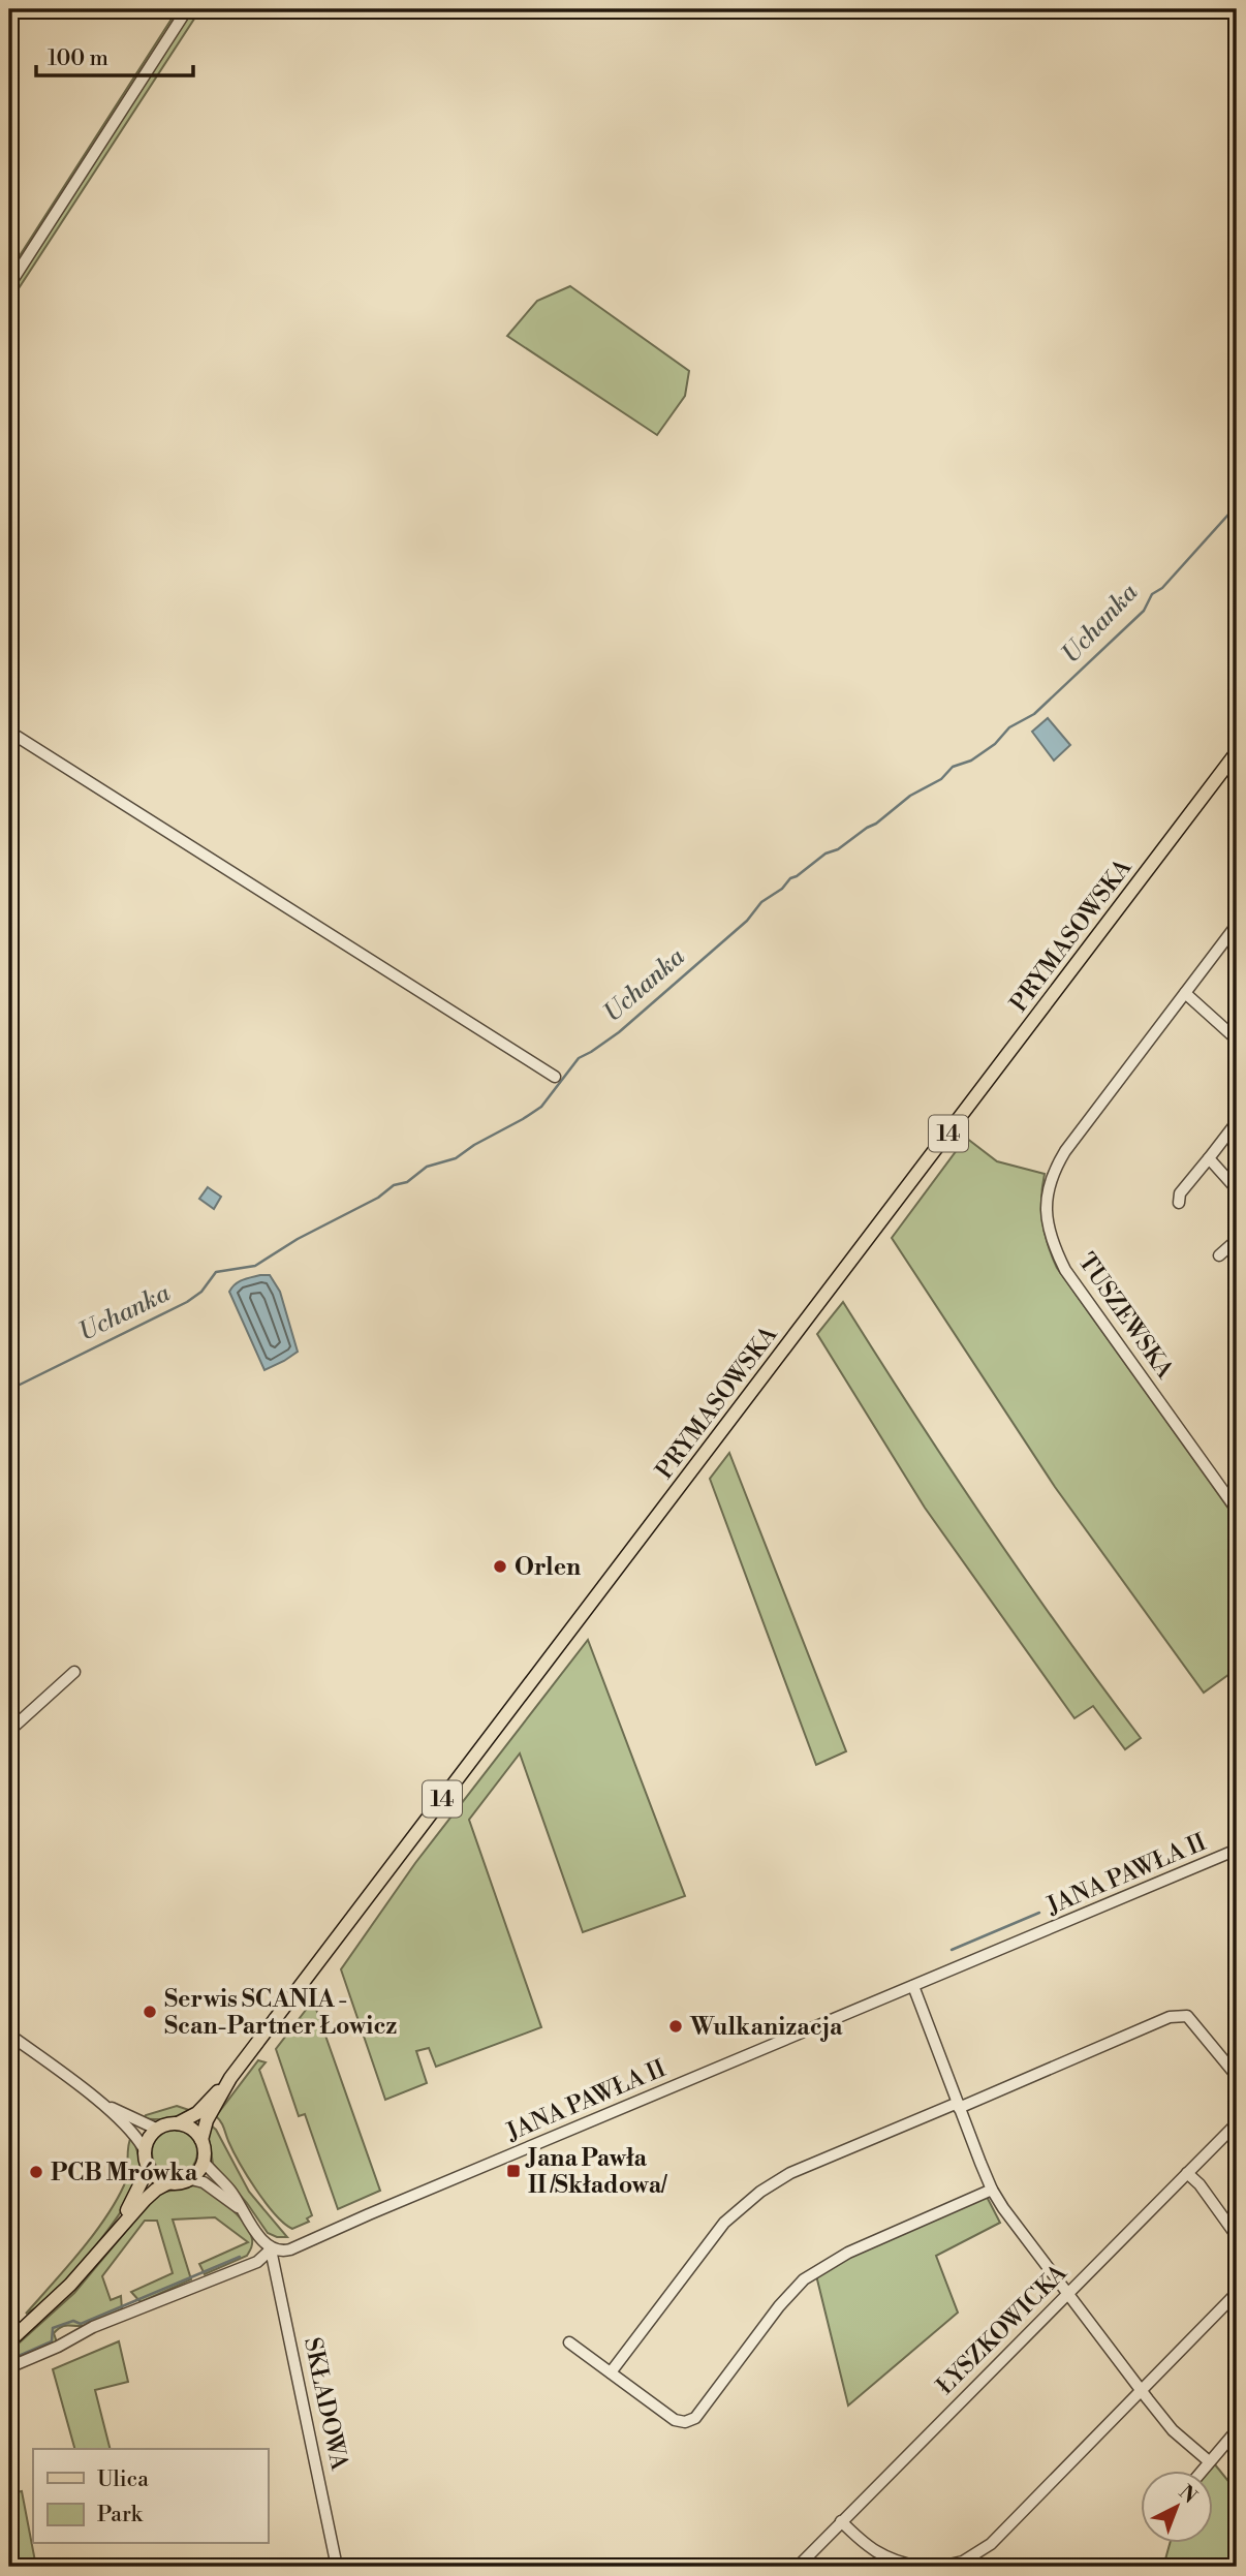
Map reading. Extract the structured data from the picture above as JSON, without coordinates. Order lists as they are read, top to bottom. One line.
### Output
{"streets":{"main road":["PRYMASOWSKA","14"],"street":["TUSZEWSKA","JANA PAWŁA II","ŁYSZKOWICKA","SKŁADOWA"]},"crossings":[["PRYMASOWSKA","14"],["JANA PAWŁA II","SKŁADOWA"]],"water":["Uchanka"],"places":{"other":["Orlen","Serwis SCANIA - Scan-Partner Łowicz","Wulkanizacja","PCB Mrówka"],"transit":["Jana Pawła II /Składowa/"]},"legend":["Ulica","Park"],"scale_bar":"100 m","north":"top right"}
